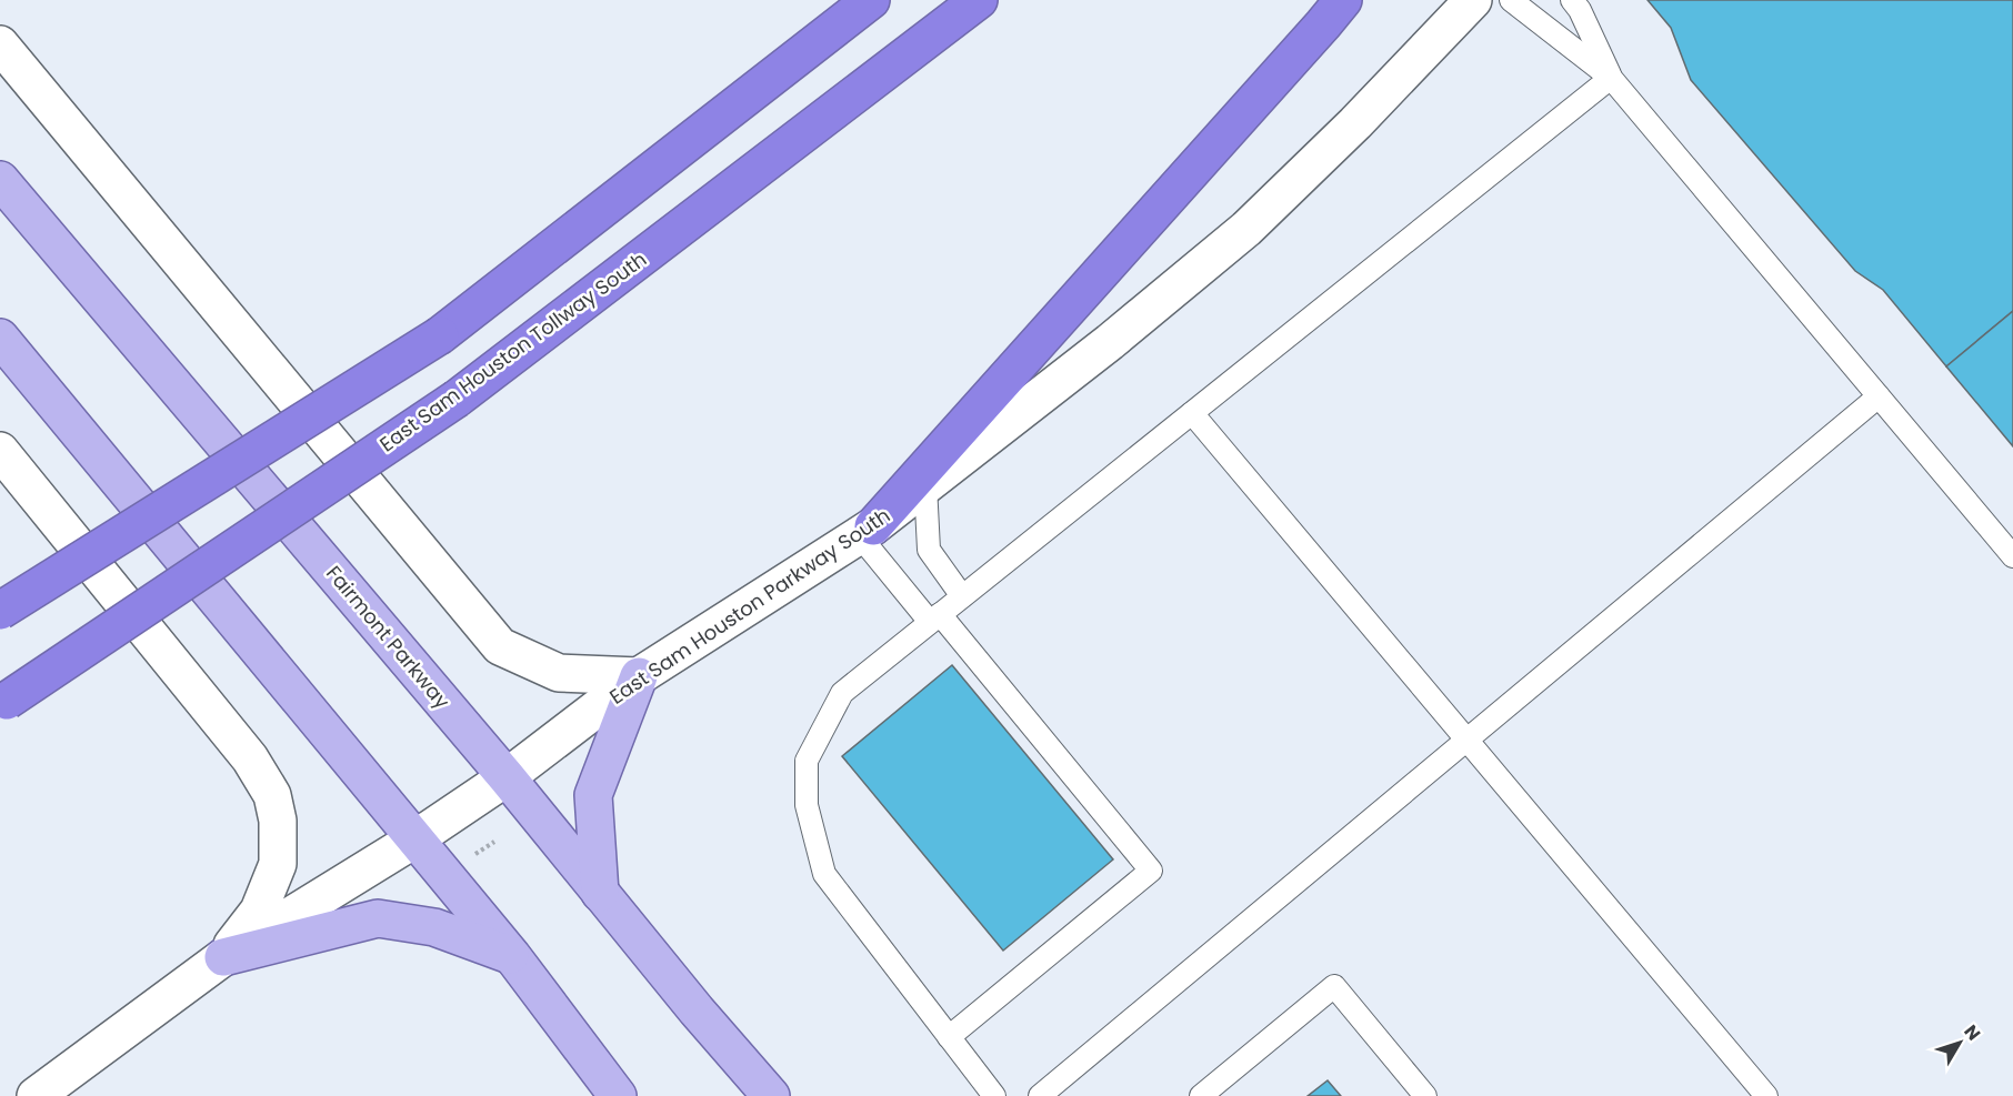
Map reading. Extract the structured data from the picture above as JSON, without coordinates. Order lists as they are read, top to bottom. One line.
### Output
{"streets":{"highway":["East Sam Houston Tollway South"],"main road":["East Sam Houston Parkway South","Fairmont Parkway"]},"crossings":[["East Sam Houston Parkway South","Fairmont Parkway"]],"north":"top right"}
